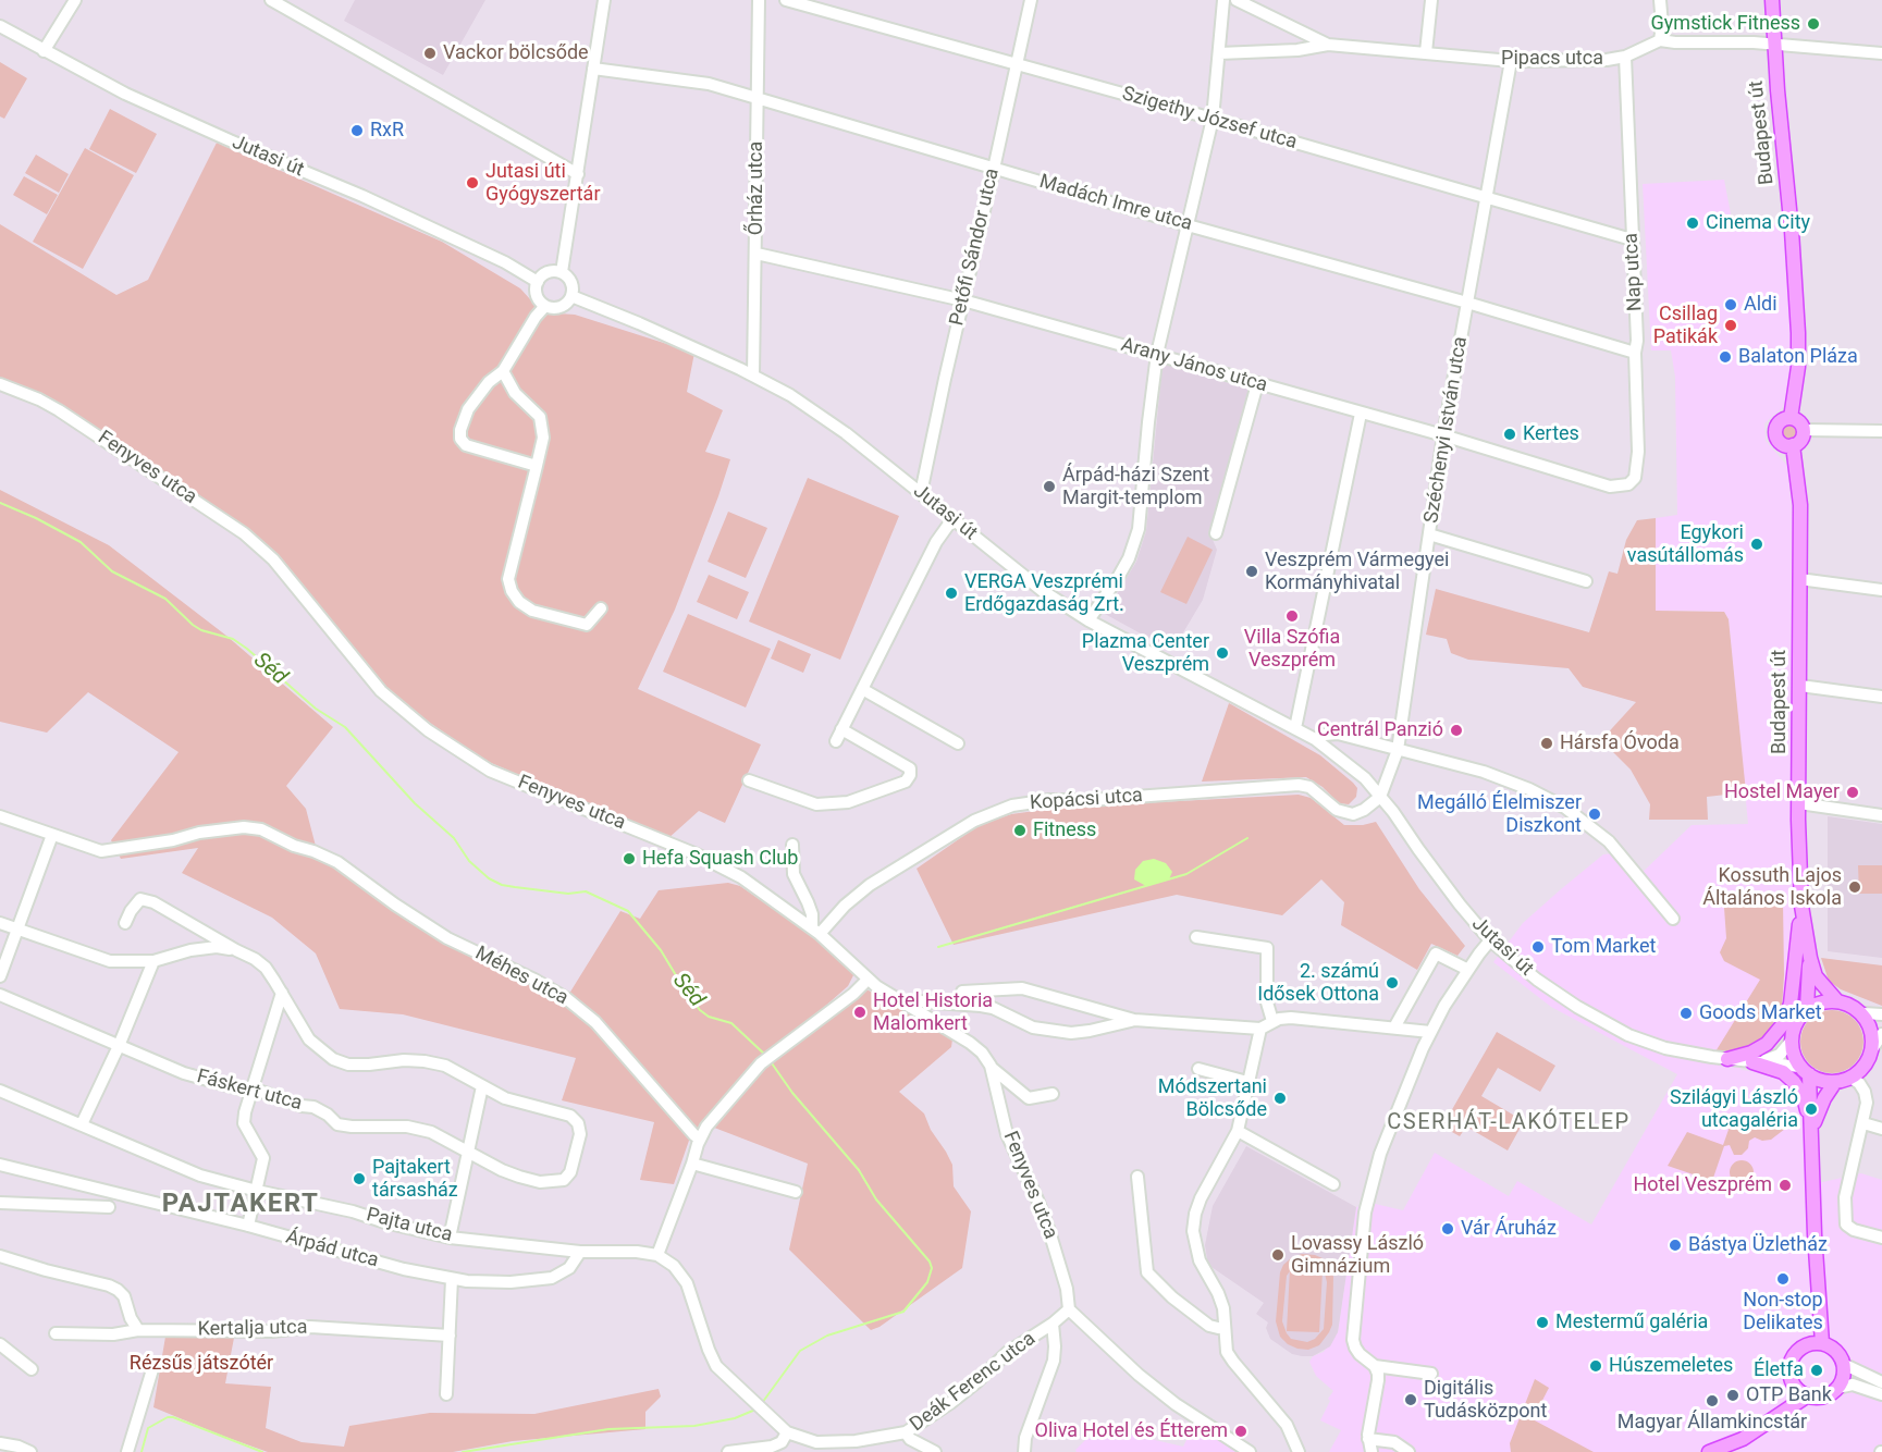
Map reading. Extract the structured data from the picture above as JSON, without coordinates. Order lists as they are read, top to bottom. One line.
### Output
{"streets":{"main road":["Budapest út"],"street":["Pipacs utca","Szigethy József utca","Jutasi út","Őrház utca","Madách Imre utca","Petőfi Sándor utca","Nap utca","Arany János utca","Széchenyi István utca","Fenyves utca","Kopácsi utca","Méhes utca","Fáskert utca","Pajta utca","Árpád utca","Kertalja utca","Deák Ferenc utca"]},"crossings":[["Pipacs utca","Budapest út"],["Pipacs utca","Nap utca"],["Pipacs utca","Széchenyi István utca"],["Szigethy József utca","Petőfi Sándor utca"],["Szigethy József utca","Nap utca"],["Szigethy József utca","Széchenyi István utca"],["Budapest út","Jutasi út"],["Jutasi út","Őrház utca"],["Jutasi út","Petőfi Sándor utca"],["Jutasi út","Széchenyi István utca"],["Jutasi út","Kopácsi utca"],["Őrház utca","Madách Imre utca"],["Őrház utca","Arany János utca"],["Madách Imre utca","Petőfi Sándor utca"],["Madách Imre utca","Nap utca"],["Madách Imre utca","Széchenyi István utca"],["Petőfi Sándor utca","Arany János utca"],["Nap utca","Arany János utca"],["Arany János utca","Széchenyi István utca"],["Széchenyi István utca","Kopácsi utca"],["Fenyves utca","Kopácsi utca"],["Fenyves utca","Deák Ferenc utca"],["Pajta utca","Árpád utca"],["Pajta utca","Deák Ferenc utca"]],"districts":["CSERHÁT-LAKÓTELEP","PAJTAKERT"],"water":["Séd"],"parks":["Rézsűs játszótér"],"places":["Gymstick Fitness","Vackor bölcsőde","RxR","Jutasi úti Gyógyszertár","Cinema City","Aldi","Csillag Patikák","Balaton Pláza","Kertes","Árpád-házi Szent Margit-templom","Egykori vasútállomás","Veszprém Vármegyei Kormányhivatal","VERGA Veszprémi Erdőgazdaság Zrt.","Villa Szófia Veszprém","Plazma Center Veszprém","Centrál Panzió","Hársfa Óvoda","Hostel Mayer","Megálló Élelmiszer Diszkont","Fitness","Hefa Squash Club","Kossuth Lajos Általános Iskola","Tom Market","2. számú Idősek Ottona","Hotel Historia Malomkert","Goods Market","Módszertani Bölcsőde","Szilágyi László utcagaléria","Pajtakert társasház","Hotel Veszprém","Vár Áruház","Bástya Üzletház","Lovassy László Gimnázium","Non-stop Delikates","Mestermű galéria","Húszemeletes","Életfa","OTP Bank","Digitális Tudásközpont","Magyar Államkincstár","Oliva Hotel és Étterem"]}
